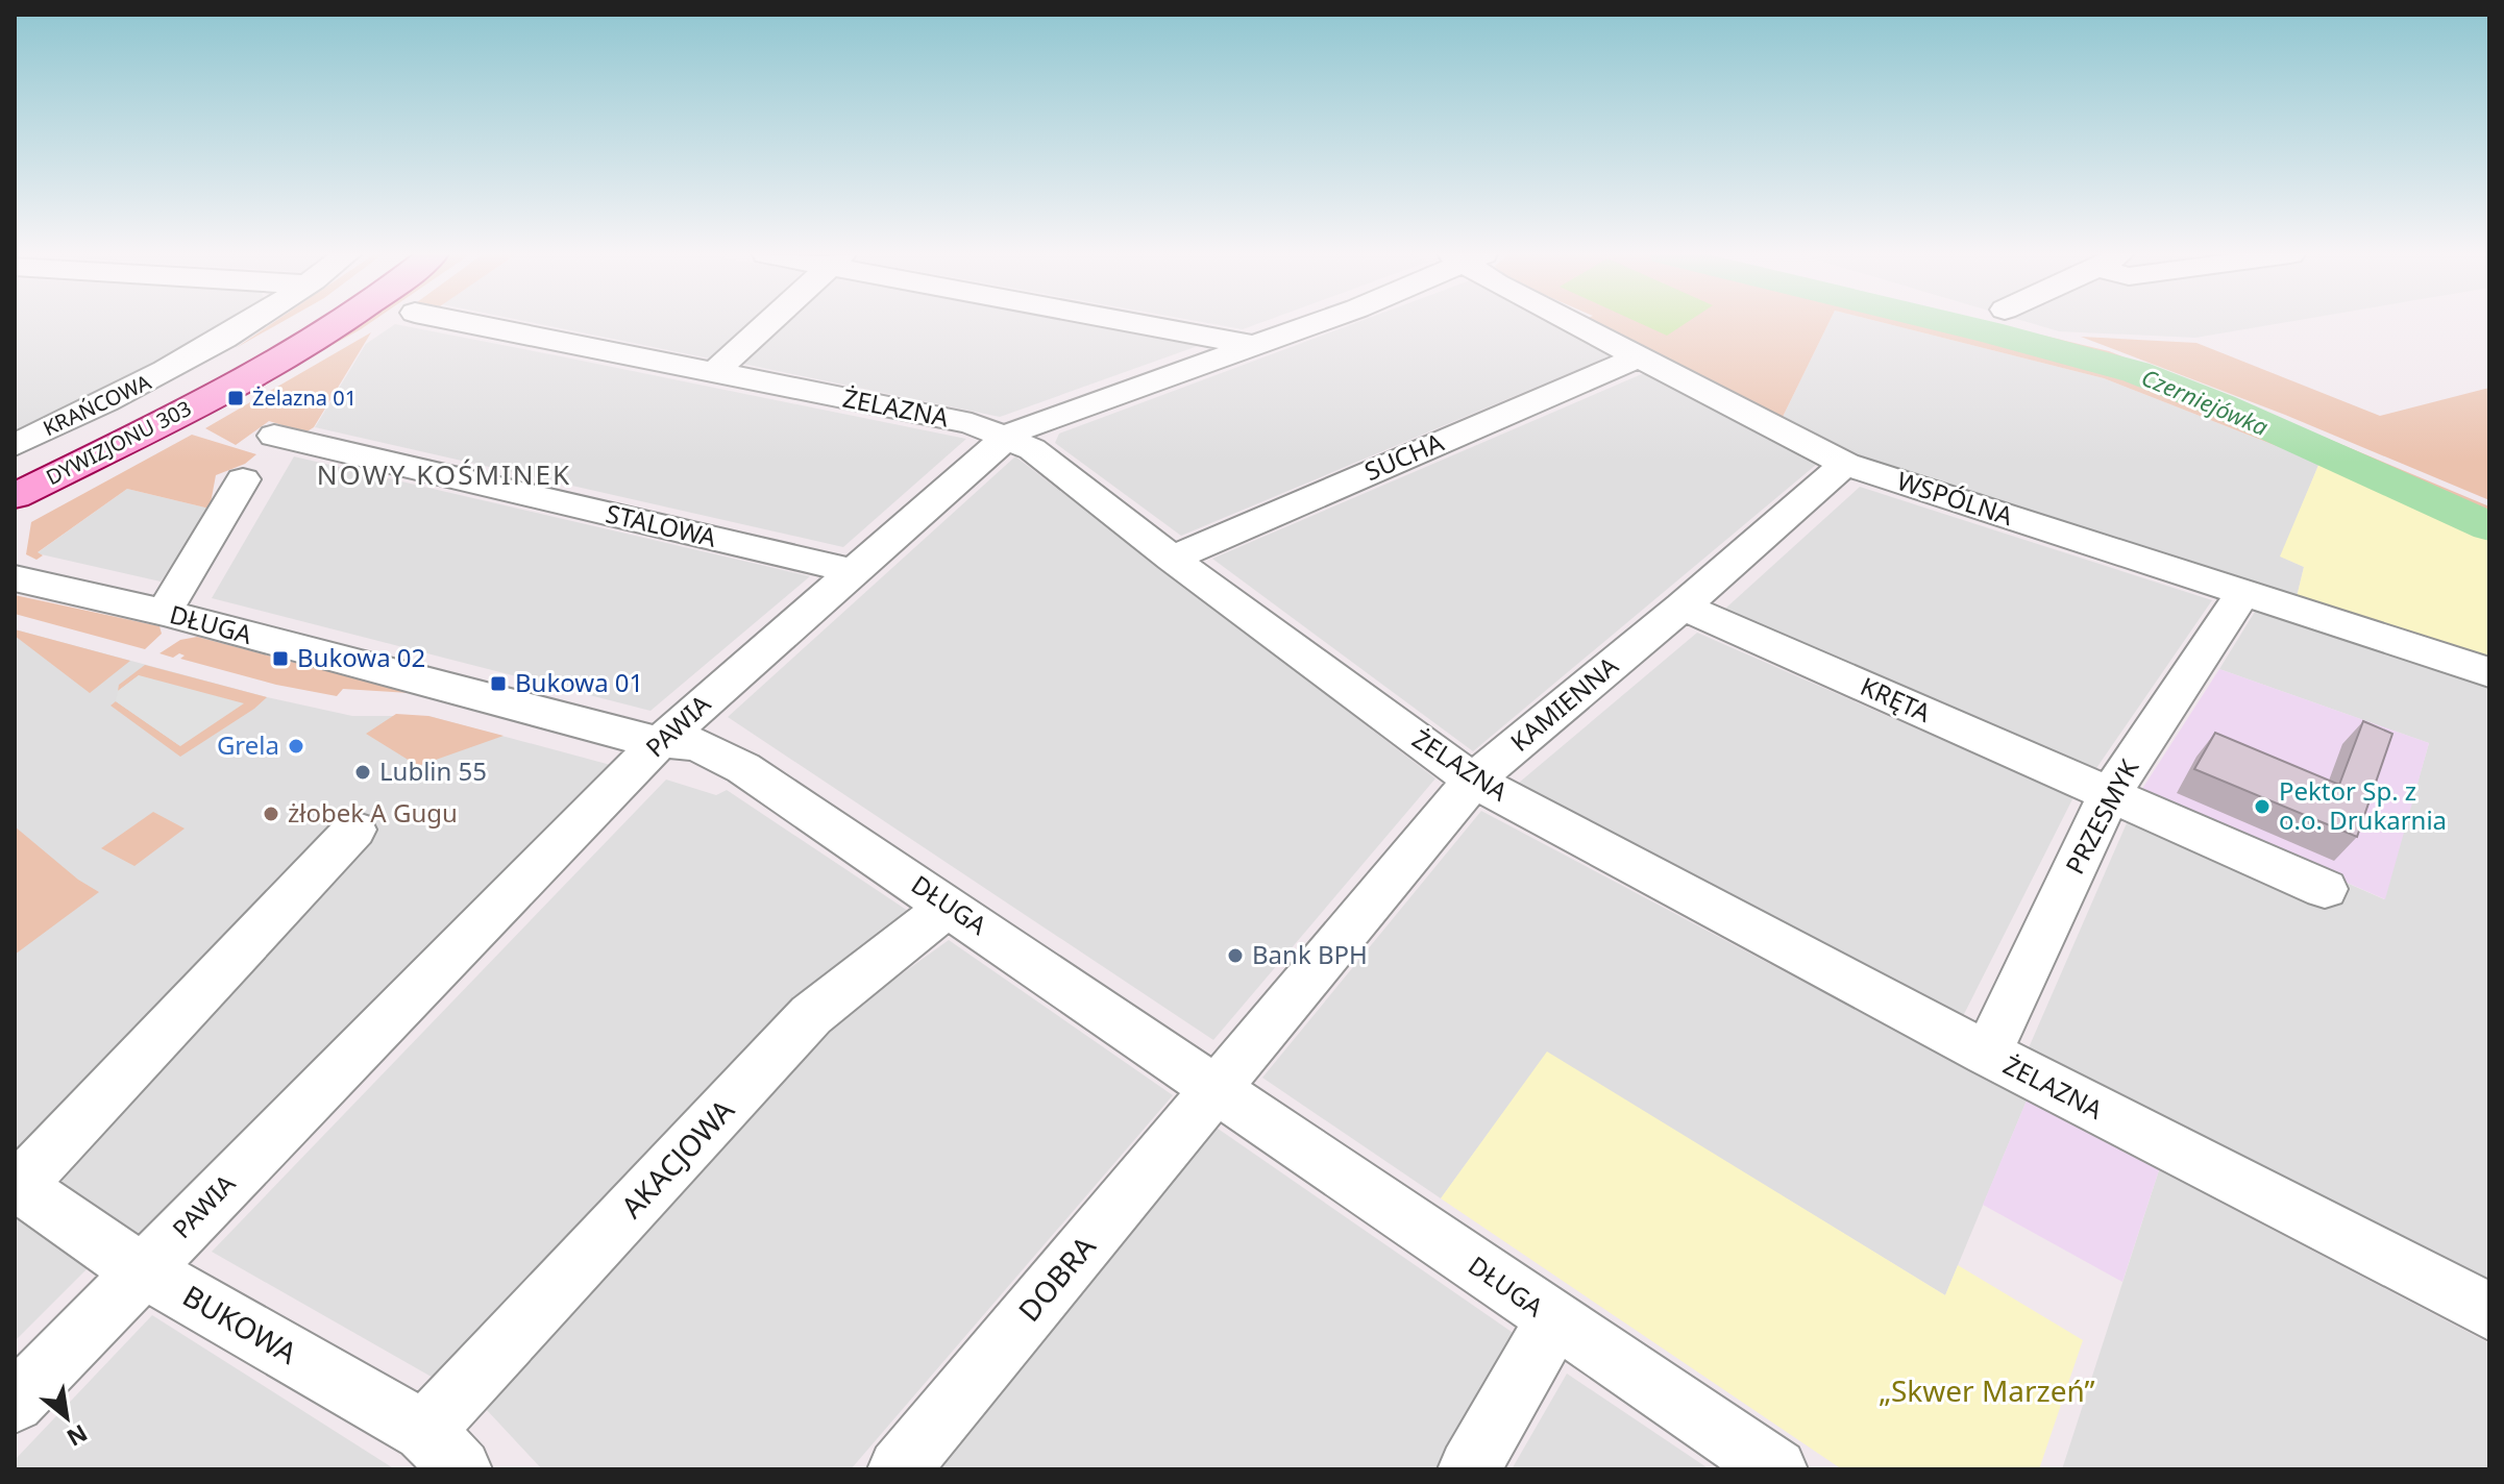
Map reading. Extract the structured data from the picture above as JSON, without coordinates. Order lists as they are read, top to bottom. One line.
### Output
{"streets":{"main road":["DYWIZJONU 303"],"street":["KRAŃCOWA","ŻELAZNA","SUCHA","WSPÓLNA","STALOWA","DŁUGA","KRĘTA","KAMIENNA","PAWIA","PRZESMYK","AKACJOWA","DOBRA","BUKOWA"]},"crossings":[["ŻELAZNA","SUCHA"],["ŻELAZNA","KAMIENNA"],["ŻELAZNA","PAWIA"],["ŻELAZNA","PRZESMYK"],["SUCHA","WSPÓLNA"],["WSPÓLNA","KAMIENNA"],["WSPÓLNA","PRZESMYK"],["STALOWA","PAWIA"],["DŁUGA","KAMIENNA"],["DŁUGA","PAWIA"],["DŁUGA","AKACJOWA"],["DŁUGA","DOBRA"],["KRĘTA","KAMIENNA"],["KRĘTA","PRZESMYK"],["KAMIENNA","DOBRA"],["PAWIA","BUKOWA"],["AKACJOWA","BUKOWA"]],"districts":["NOWY KOŚMINEK"],"water":["Czerniejówka"],"parks":["„Skwer Marzeń”"],"places":{"transit":["Żelazna 01","Bukowa 02","Bukowa 01"],"other":["Grela","Lublin 55","Pektor Sp. z o.o. Drukarnia","żłobek A Gugu","Bank BPH"]},"north":"bottom right"}
